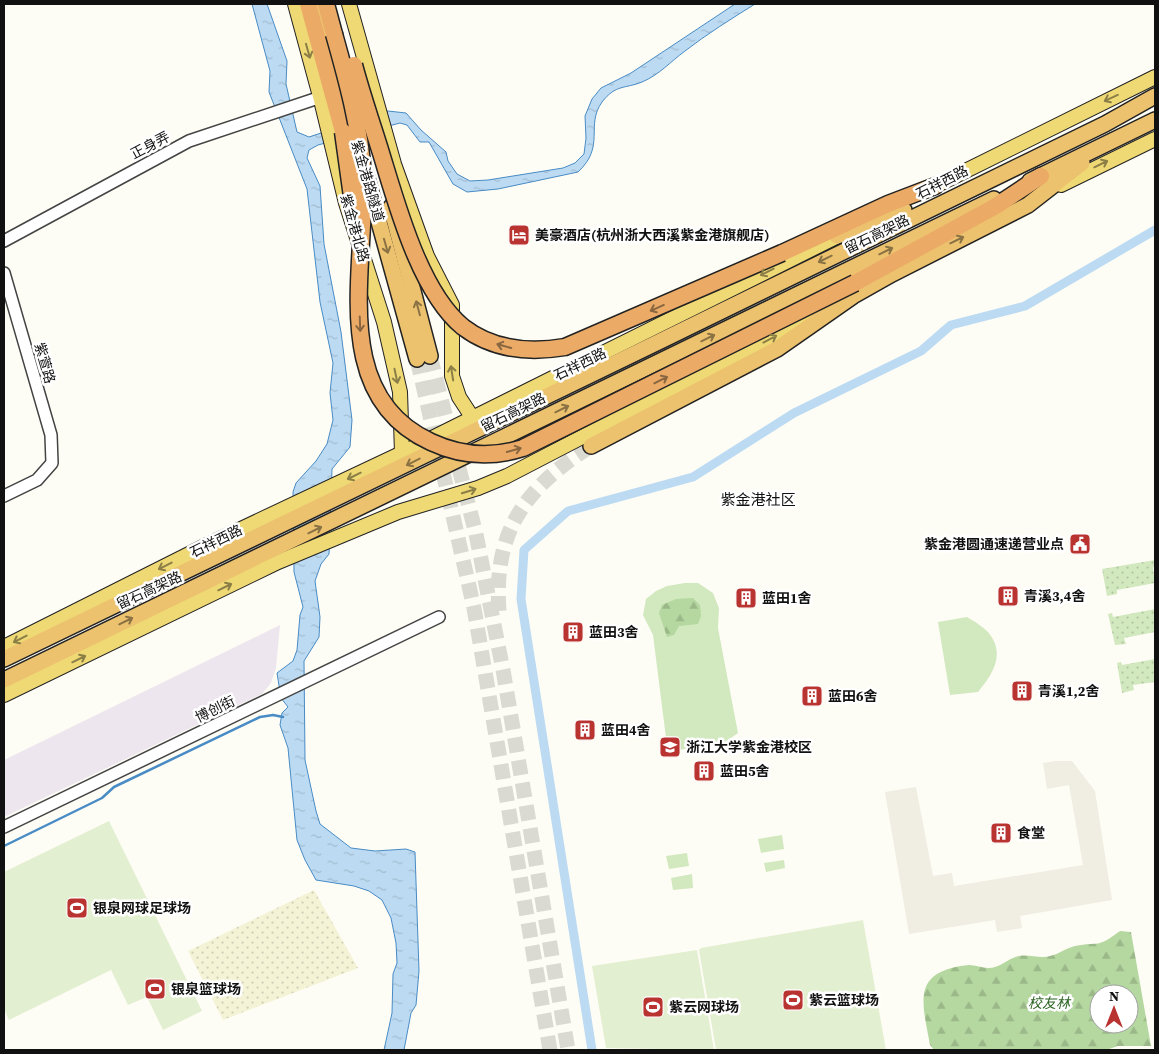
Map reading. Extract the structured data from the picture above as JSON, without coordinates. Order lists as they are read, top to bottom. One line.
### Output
{"streets":{"highway":["紫金港路隧道","留石高架路"],"main road":["石祥西路","紫金港北路"],"street":["正身弄","紫萱路","博创街"]},"crossings":[["正身弄","紫金港北路"],["石祥西路","紫金港北路"],["石祥西路","留石高架路"]],"districts":["紫金港社区"],"parks":["校友林"],"places":{"hotel":["美豪酒店(杭州浙大西溪紫金港旗舰店)"],"public building":["紫金港圆通速递营业点"],"building":["青溪3,4舍","蓝田1舍","蓝田3舍","青溪1,2舍","蓝田6舍","蓝田4舍","蓝田5舍","食堂"],"school or university":["浙江大学紫金港校区"],"sports":["银泉网球足球场","银泉篮球场","紫云篮球场","紫云网球场"]},"north":"top"}
